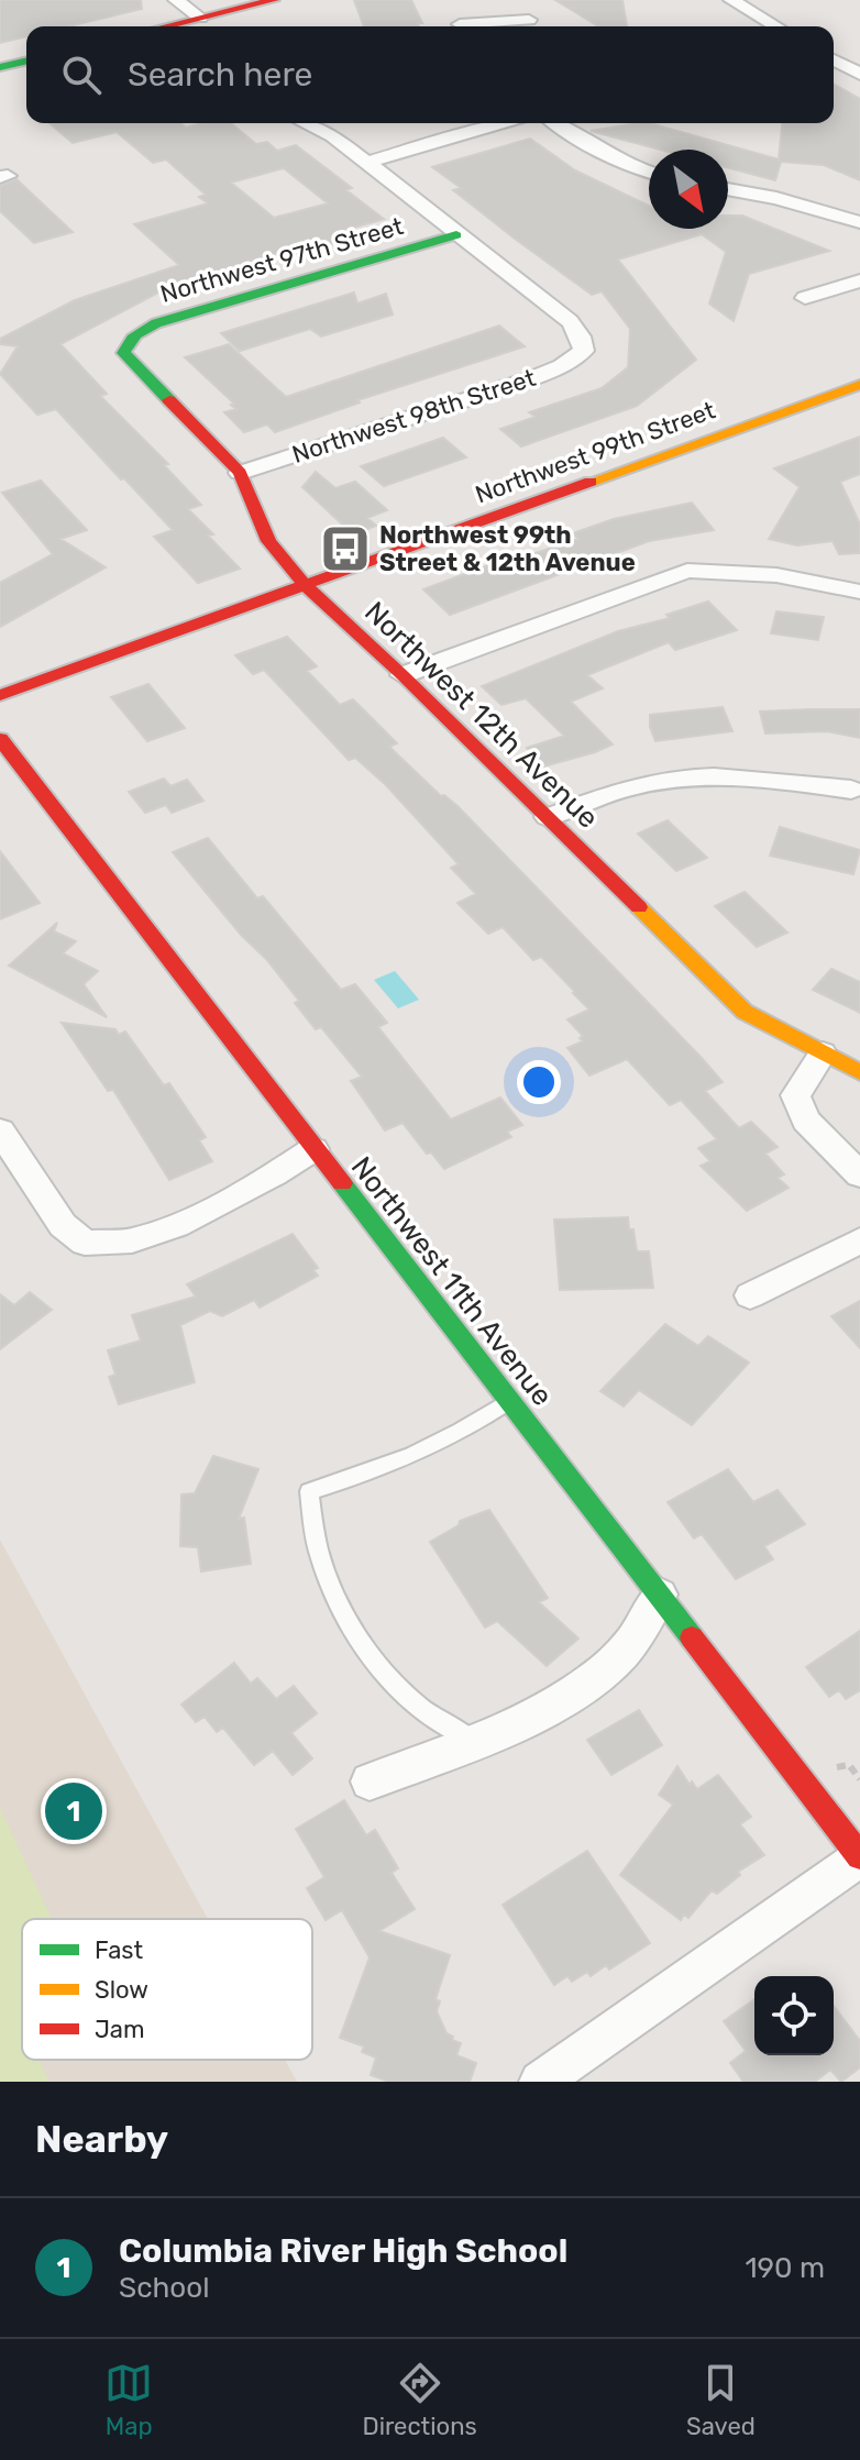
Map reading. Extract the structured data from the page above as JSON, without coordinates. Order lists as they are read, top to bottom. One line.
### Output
{"streets":{"street":["Northwest 97th Street","Northwest 98th Street","Northwest 99th Street","Northwest 12th Avenue","Northwest 11th Avenue"]},"crossings":[["Northwest 97th Street","Northwest 98th Street"],["Northwest 97th Street","Northwest 12th Avenue"],["Northwest 98th Street","Northwest 12th Avenue"],["Northwest 99th Street","Northwest 12th Avenue"]],"places":{"bus stop":["Northwest 99th Street & 12th Avenue"]},"legend":["Fast","Slow","Jam"],"north":"bottom right","page":{"search":"Search here","pins":"1","heading":"Nearby","list":[{"mark":"1","name":"Columbia River High School","note":"School","value":"190 m"}],"nav":["Map","Directions","Saved"]}}
